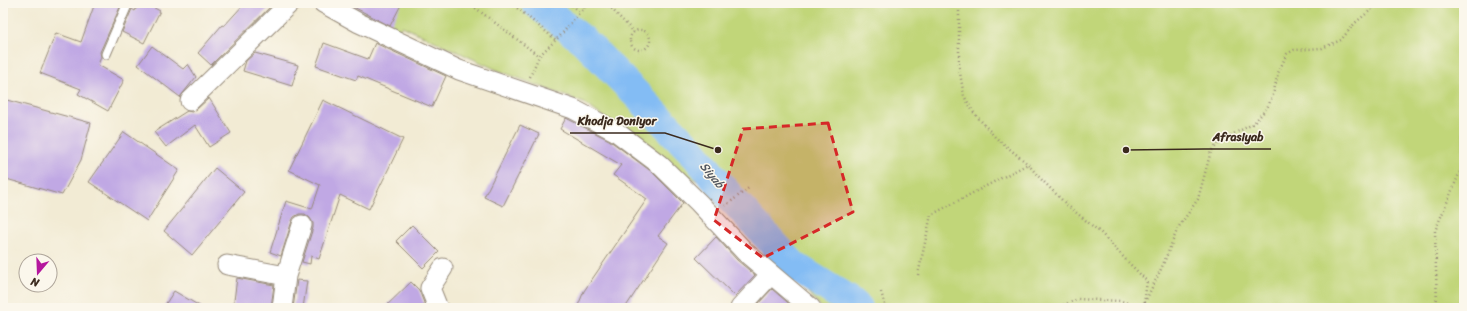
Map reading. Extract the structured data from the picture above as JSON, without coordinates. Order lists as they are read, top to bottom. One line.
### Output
{"water":["Siyab"],"places":["Khodja Doniyor","Afrasiyab"],"north":"bottom"}
